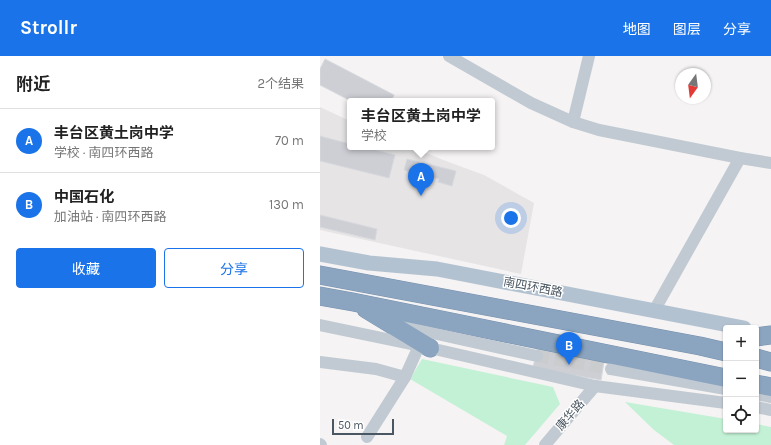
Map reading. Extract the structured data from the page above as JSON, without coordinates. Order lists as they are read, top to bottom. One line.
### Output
{"streets":{"main road":["南四环西路"],"street":["康华路"]},"scale_bar":"50 m","north":"bottom","page":{"header":"Strollr","nav":["地图","图层","分享"],"heading":["附近","2个结果"],"popup":["丰台区黄土岗中学","学校"],"list":[{"mark":"A","name":"丰台区黄土岗中学","note":"学校 · 南四环西路","value":"70 m"},{"mark":"B","name":"中国石化","note":"加油站 · 南四环西路","value":"130 m"}],"pins":["A","B"],"buttons":["收藏","分享"],"map_buttons":["+","−"],"scale":"50 m"}}
